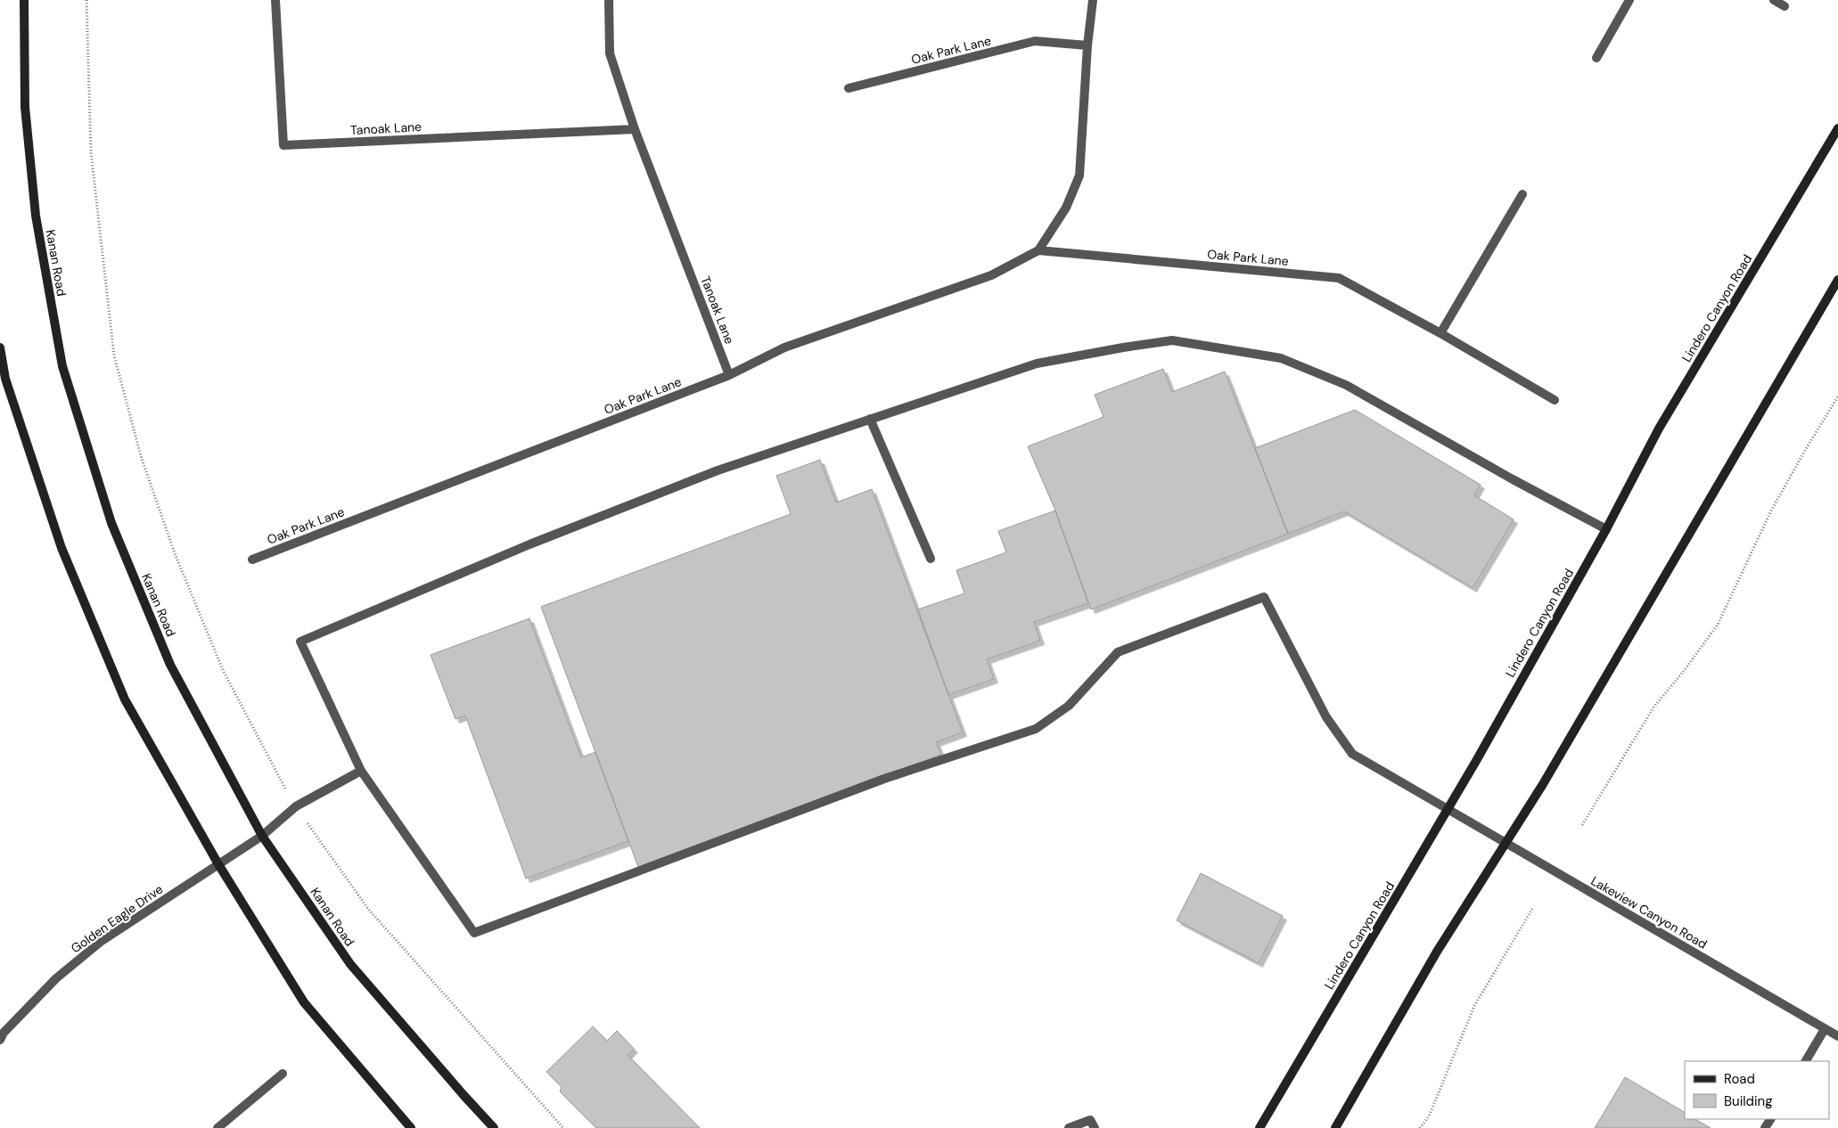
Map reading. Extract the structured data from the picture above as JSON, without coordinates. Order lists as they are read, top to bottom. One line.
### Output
{"streets":{"main road":["Kanan Road","Lindero Canyon Road"],"street":["Oak Park Lane","Tanoak Lane","Lakeview Canyon Road","Golden Eagle Drive"]},"crossings":[["Oak Park Lane","Tanoak Lane"],["Kanan Road","Golden Eagle Drive"],["Lindero Canyon Road","Lakeview Canyon Road"],["Lakeview Canyon Road","Golden Eagle Drive"]],"legend":["Road","Building"]}
